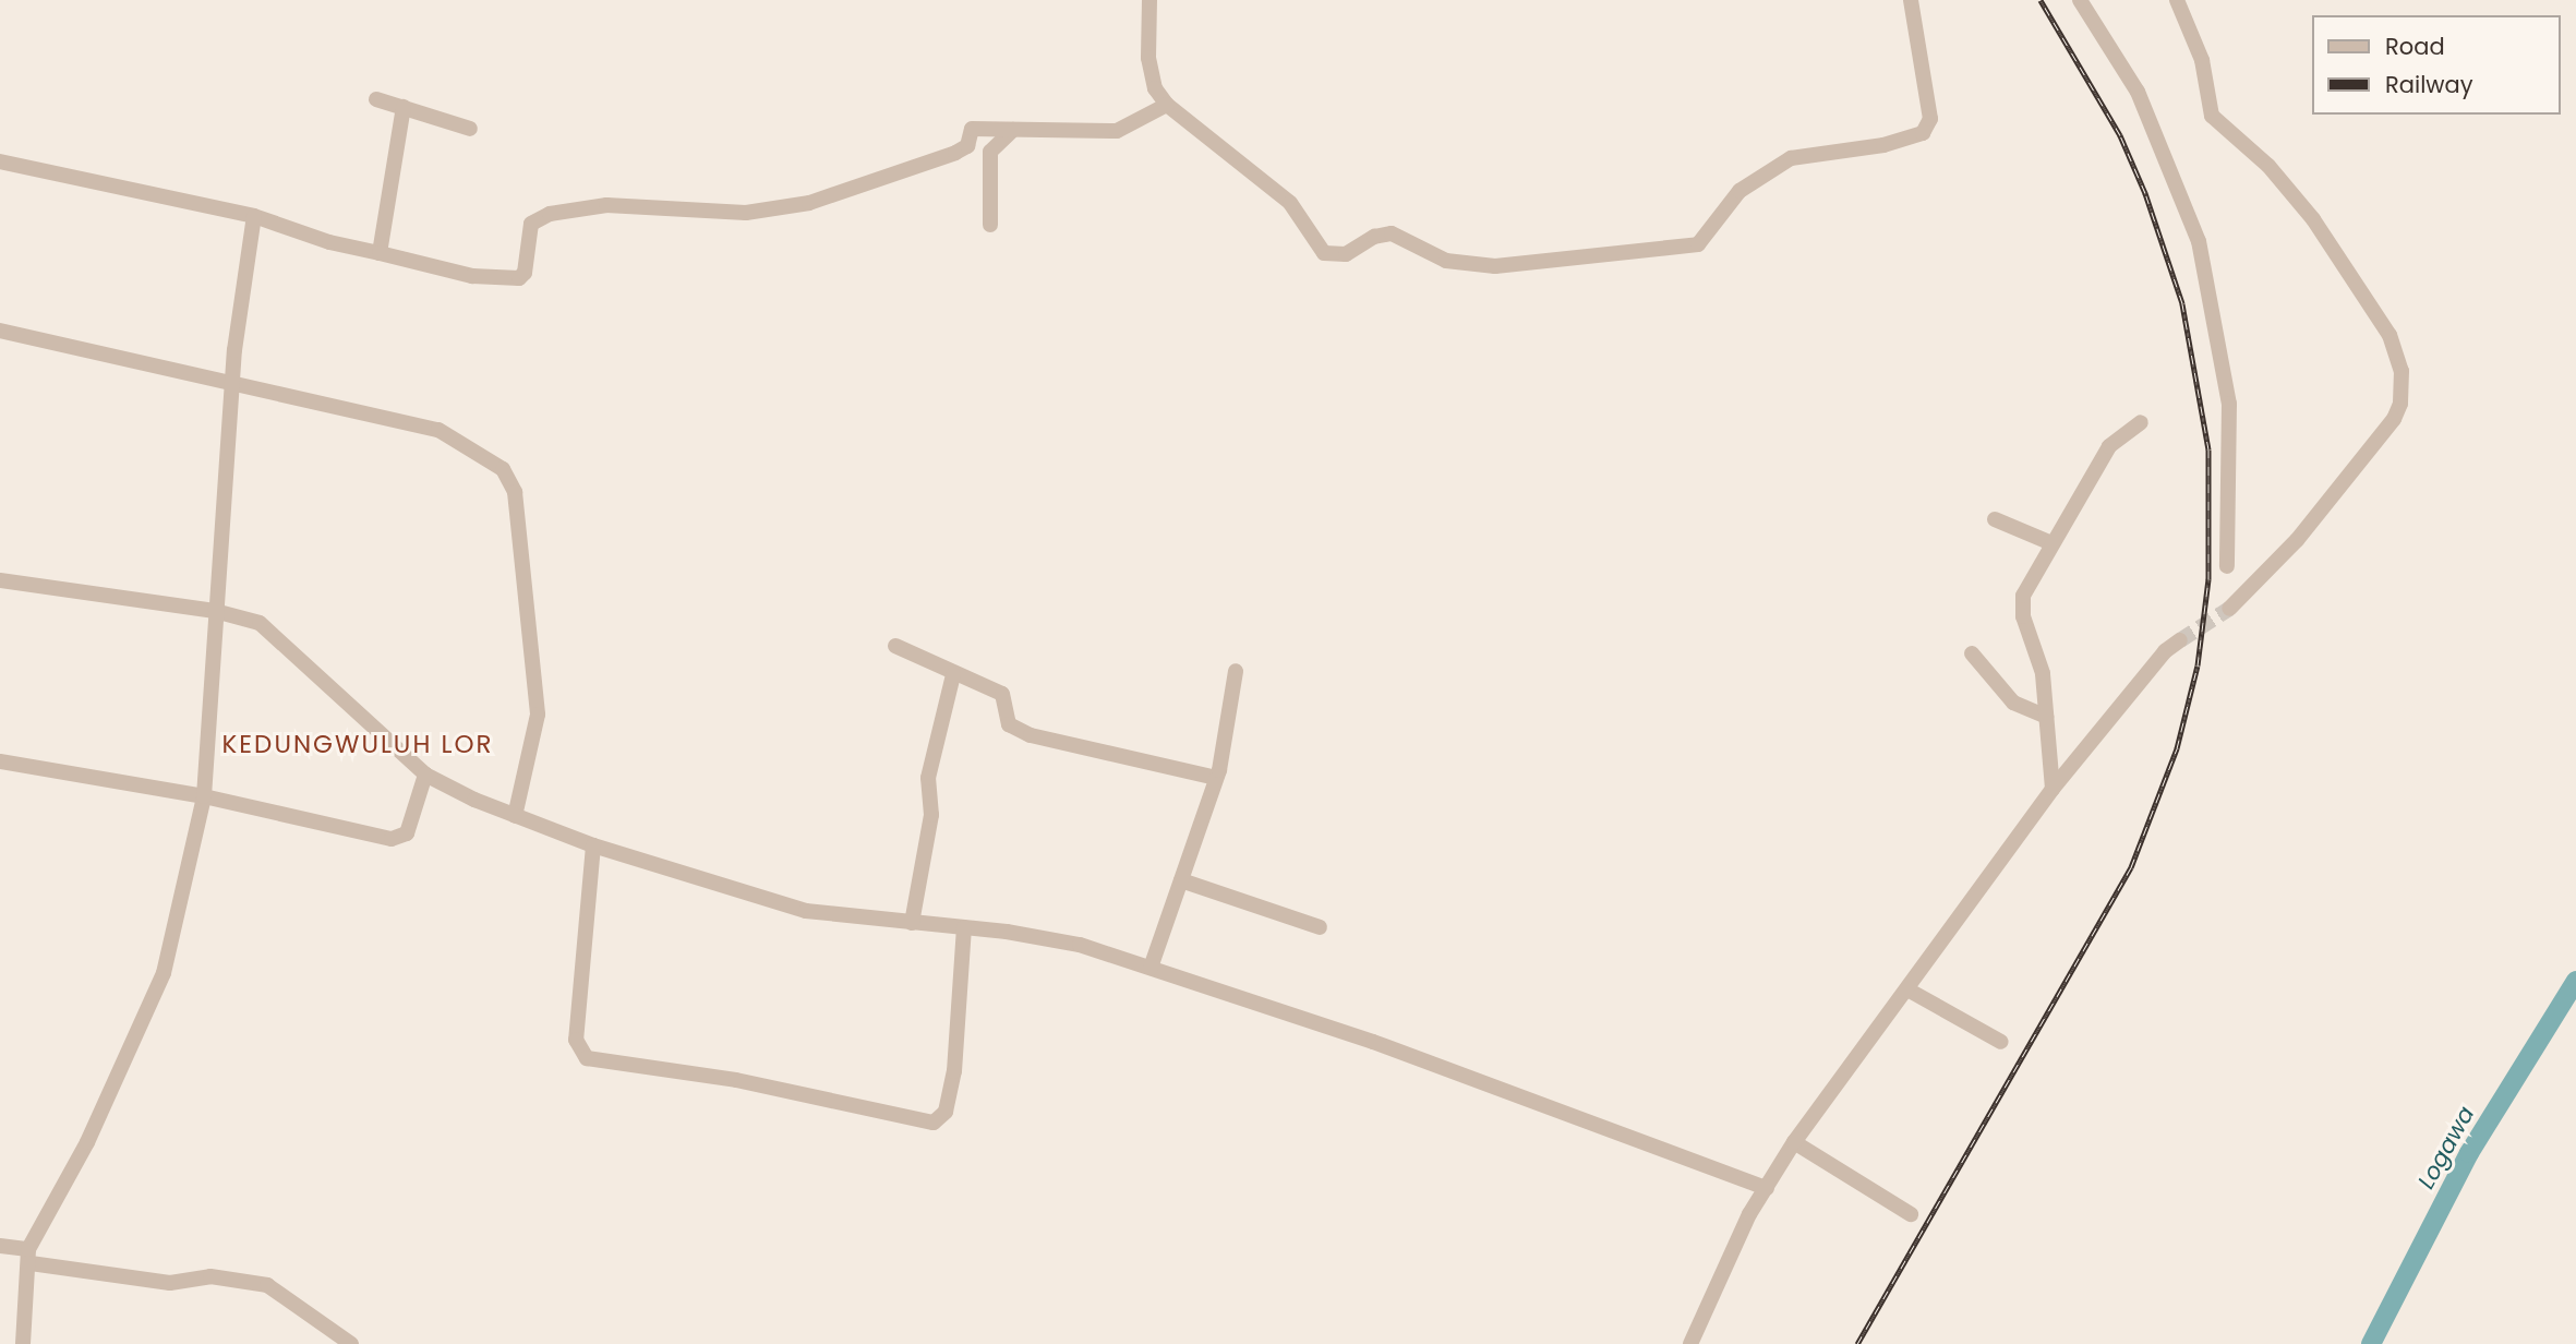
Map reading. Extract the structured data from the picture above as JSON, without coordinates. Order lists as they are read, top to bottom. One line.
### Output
{"districts":["KEDUNGWULUH LOR"],"water":["Logawa"],"legend":["Road","Railway"]}
